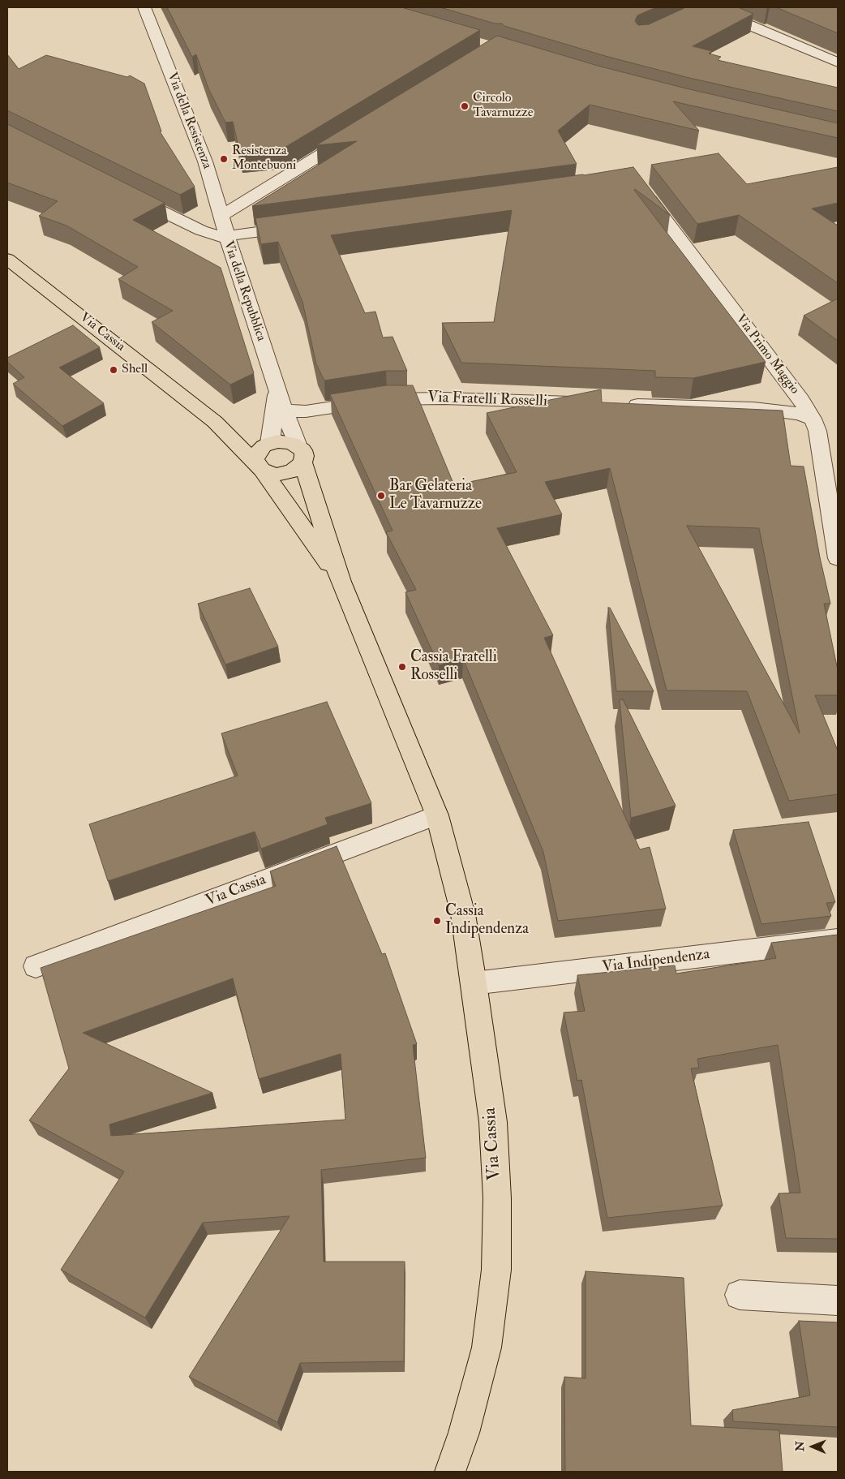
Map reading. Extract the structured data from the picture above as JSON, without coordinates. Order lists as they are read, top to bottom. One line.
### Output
{"streets":{"main road":["Via Cassia"],"street":["Via della Resistenza","Via della Repubblica","Via Primo Maggio","Via Fratelli Rosselli","Via Indipendenza"]},"crossings":[["Via della Resistenza","Via della Repubblica"],["Via della Repubblica","Via Cassia"],["Via della Repubblica","Via Fratelli Rosselli"],["Via Cassia","Via Indipendenza"]],"places":["Circolo Tavarnuzze","Resistenza Montebuoni","Shell","Bar Gelateria Le Tavarnuzze","Cassia Fratelli Rosselli","Cassia Indipendenza"],"north":"left"}
